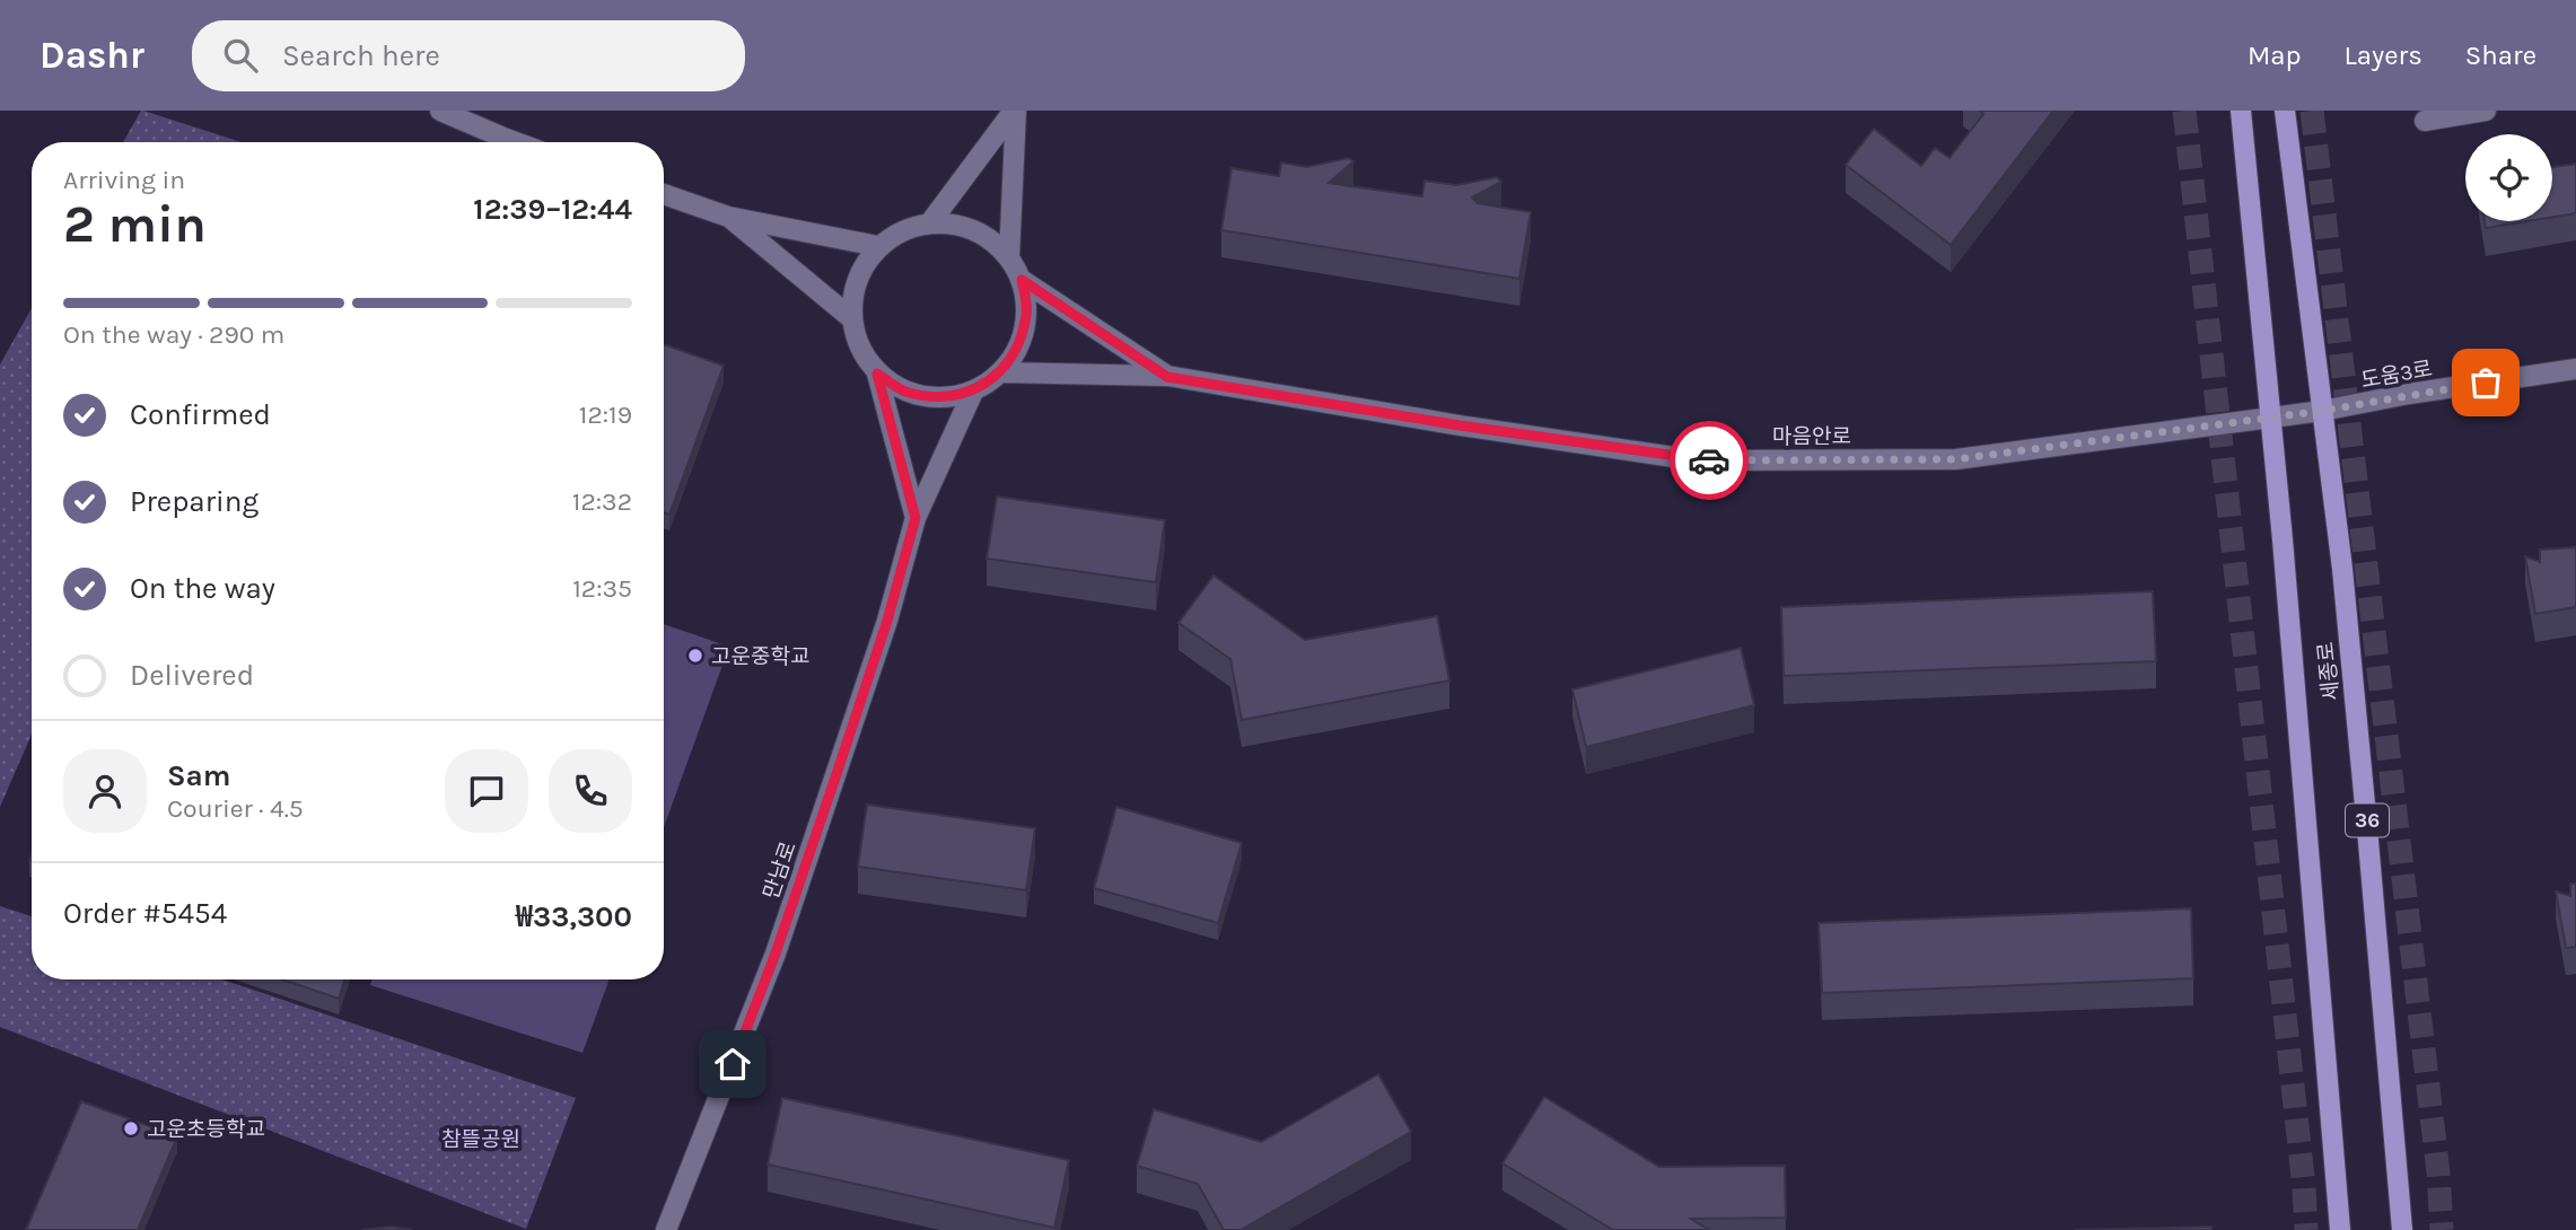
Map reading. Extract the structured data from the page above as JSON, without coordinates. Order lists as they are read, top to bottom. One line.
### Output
{"streets":{"main road":["세종로","36"],"street":["도움3로","마음안로","만남로"]},"crossings":[["도움3로","마음안로"],["도움3로","세종로"],["마음안로","세종로"],["마음안로","만남로"]],"parks":["참뜰공원"],"places":["고운중학교","고운초등학교"],"page":{"header":"Dashr","search":"Search here","nav":["Map","Layers","Share"],"heading":["2 min","Arriving in","12:39–12:44"],"panel":["Sam","Courier · 4.5","Order #5454","₩33,300"],"bar":"On the way · 290 m","list":[["Confirmed","12:19"],["Preparing","12:32"],["On the way","12:35"],"Delivered"]}}
